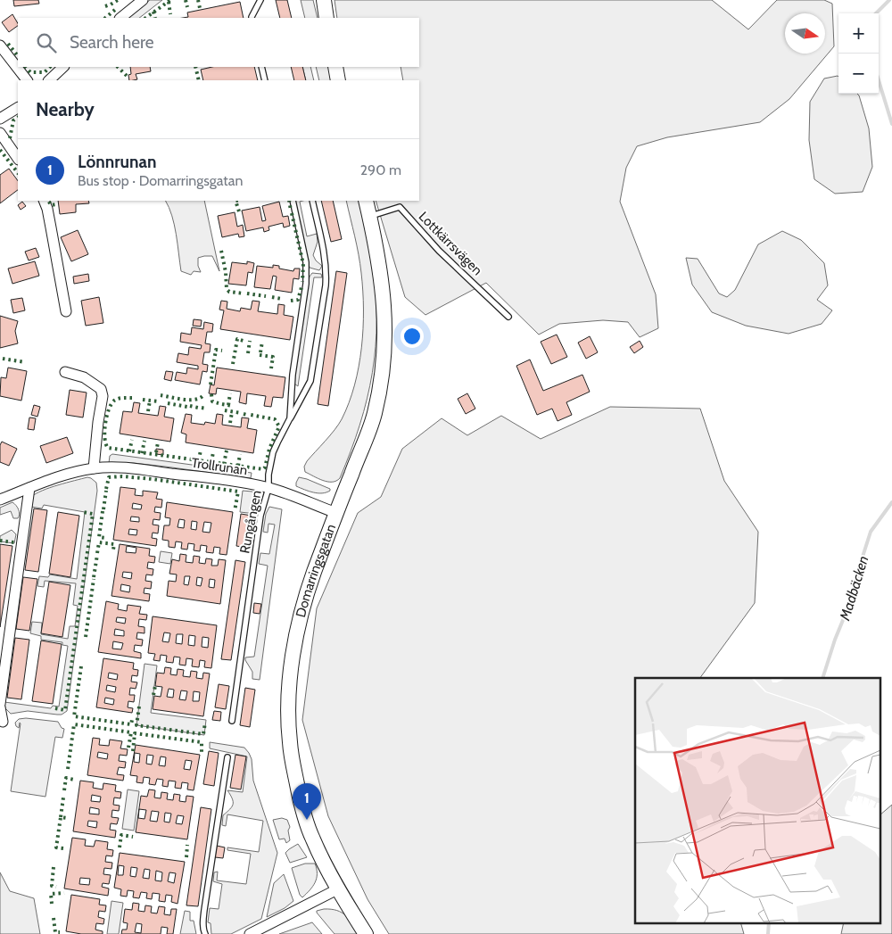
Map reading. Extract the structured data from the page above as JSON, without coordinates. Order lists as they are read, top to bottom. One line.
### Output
{"streets":{"street":["Trollrunan","Domarringsgatan"],"lane":["Lottkärrsvägen","Rungången"]},"crossings":[["Lottkärrsvägen","Domarringsgatan"],["Trollrunan","Rungången"],["Trollrunan","Domarringsgatan"]],"water":["Madbäcken"],"north":"right","page":{"map_buttons":["+","−"],"search":"Search here","heading":"Nearby","list":[{"mark":"1","name":"Lönnrunan","note":"Bus stop · Domarringsgatan","value":"290 m"}],"pins":"1"}}
